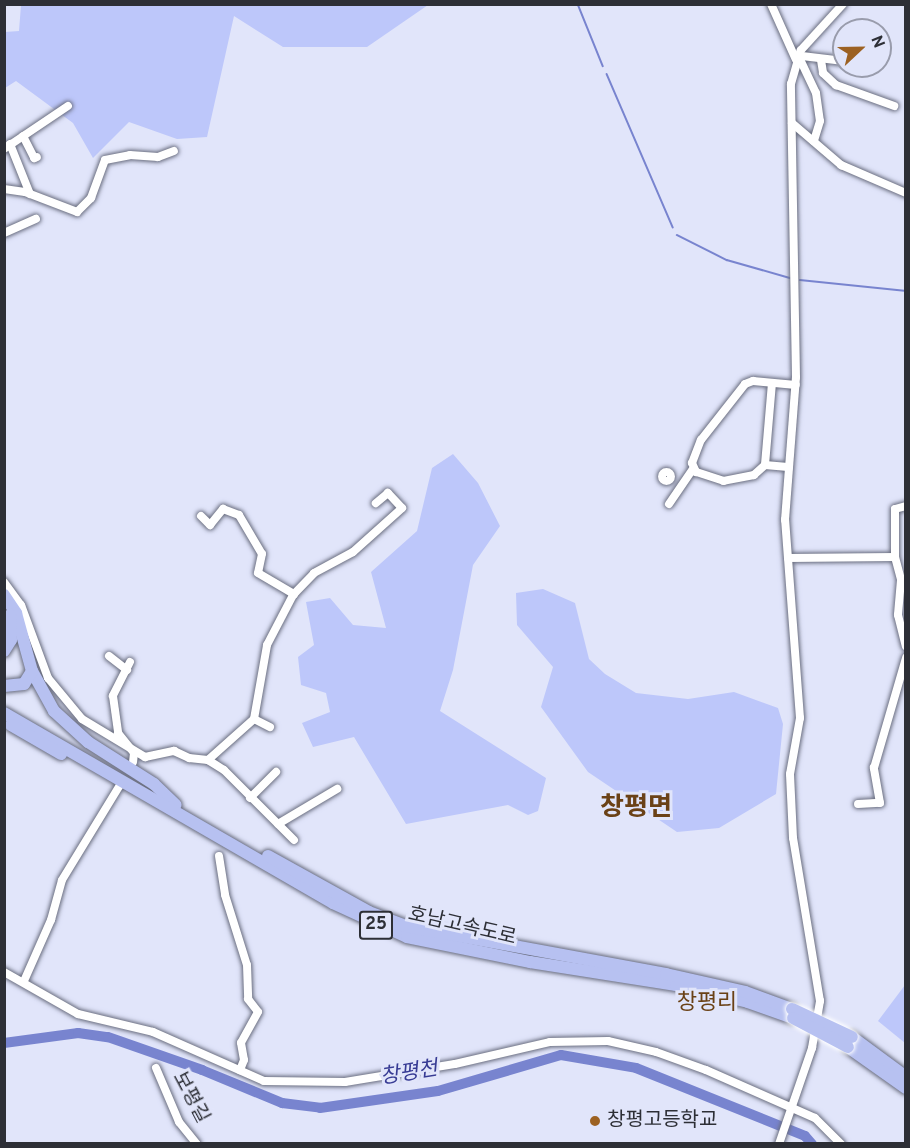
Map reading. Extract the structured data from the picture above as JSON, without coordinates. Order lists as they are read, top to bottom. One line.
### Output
{"streets":{"highway":["25","호남고속도로"],"street":["보평길"]},"districts":["창평면","창평리"],"water":["창평천"],"places":["창평고등학교"],"north":"right"}
